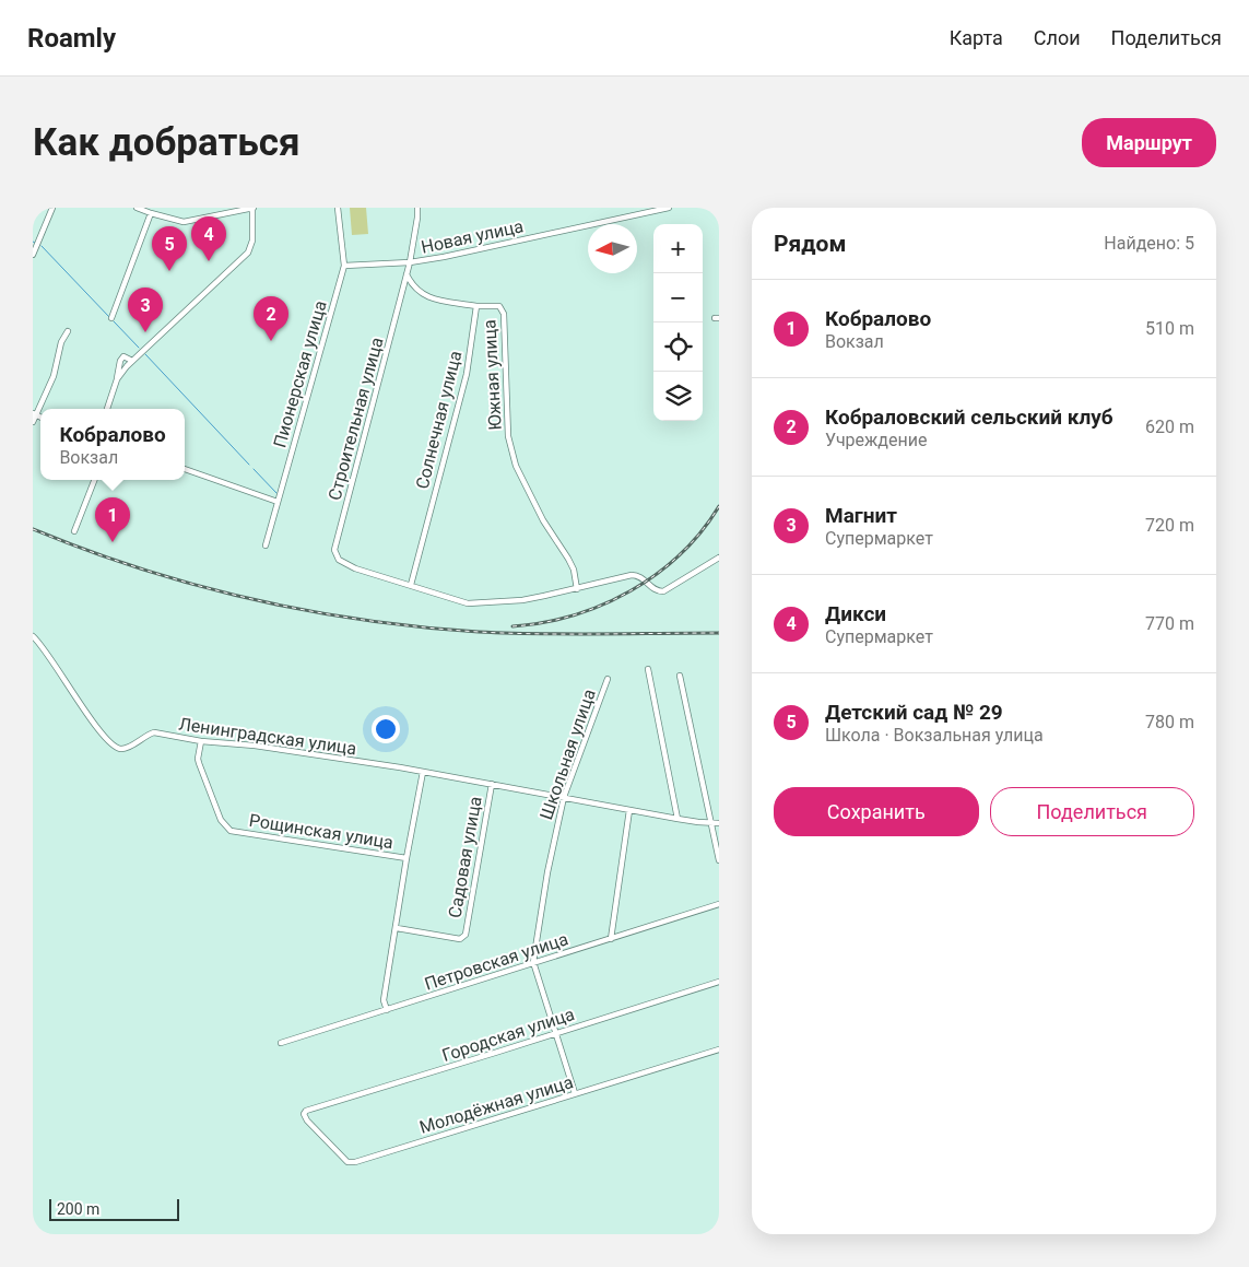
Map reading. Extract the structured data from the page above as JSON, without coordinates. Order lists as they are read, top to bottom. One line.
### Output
{"streets":{"street":["Новая улица","Пионерская улица","Южная улица","Строительная улица","Солнечная улица","Ленинградская улица","Школьная улица","Рощинская улица","Садовая улица","Петровская улица","Городская улица","Молодёжная улица"]},"crossings":[["Новая улица","Пионерская улица"],["Новая улица","Строительная улица"],["Южная улица","Солнечная улица"],["Строительная улица","Солнечная улица"],["Ленинградская улица","Школьная улица"],["Ленинградская улица","Рощинская улица"],["Ленинградская улица","Садовая улица"],["Школьная улица","Петровская улица"],["Школьная улица","Городская улица"],["Школьная улица","Молодёжная улица"],["Городская улица","Молодёжная улица"]],"scale_bar":"200 m","north":"left","page":{"header":"Roamly","nav":["Карта","Слои","Поделиться"],"buttons":["Маршрут",["Сохранить","Поделиться"]],"title":"Как добраться","heading":["Рядом","Найдено: 5"],"pins":["4","5","3","2","1"],"map_buttons":["+","−"],"list":[{"mark":"1","name":"Кобралово","note":"Вокзал","value":"510 m"},{"mark":"2","name":"Кобраловский сельский клуб","note":"Учреждение","value":"620 m"},{"mark":"3","name":"Магнит","note":"Супермаркет","value":"720 m"},{"mark":"4","name":"Дикси","note":"Супермаркет","value":"770 m"},{"mark":"5","name":"Детский сад № 29","note":"Школа · Вокзальная улица","value":"780 m"}],"popup":["Кобралово","Вокзал"],"scale":"200 m"}}
